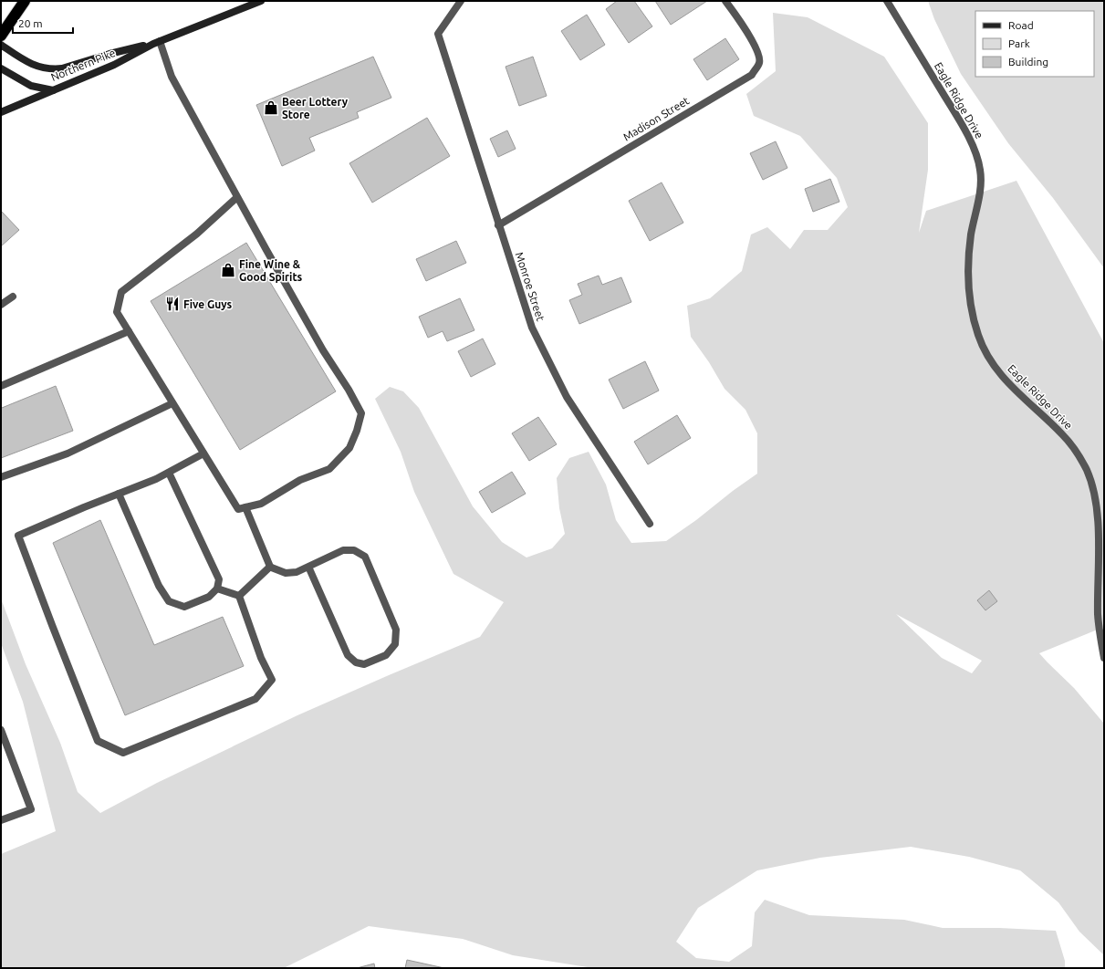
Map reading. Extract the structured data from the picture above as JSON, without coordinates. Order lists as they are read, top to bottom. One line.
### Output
{"streets":{"main road":["Northern Pike"],"street":["Eagle Ridge Drive","Madison Street","Monroe Street"]},"crossings":[["Madison Street","Monroe Street"]],"places":{"shop":["Beer Lottery Store","Fine Wine & Good Spirits"],"restaurant":["Five Guys"]},"legend":["Road","Park","Building"],"scale_bar":"20 m"}
